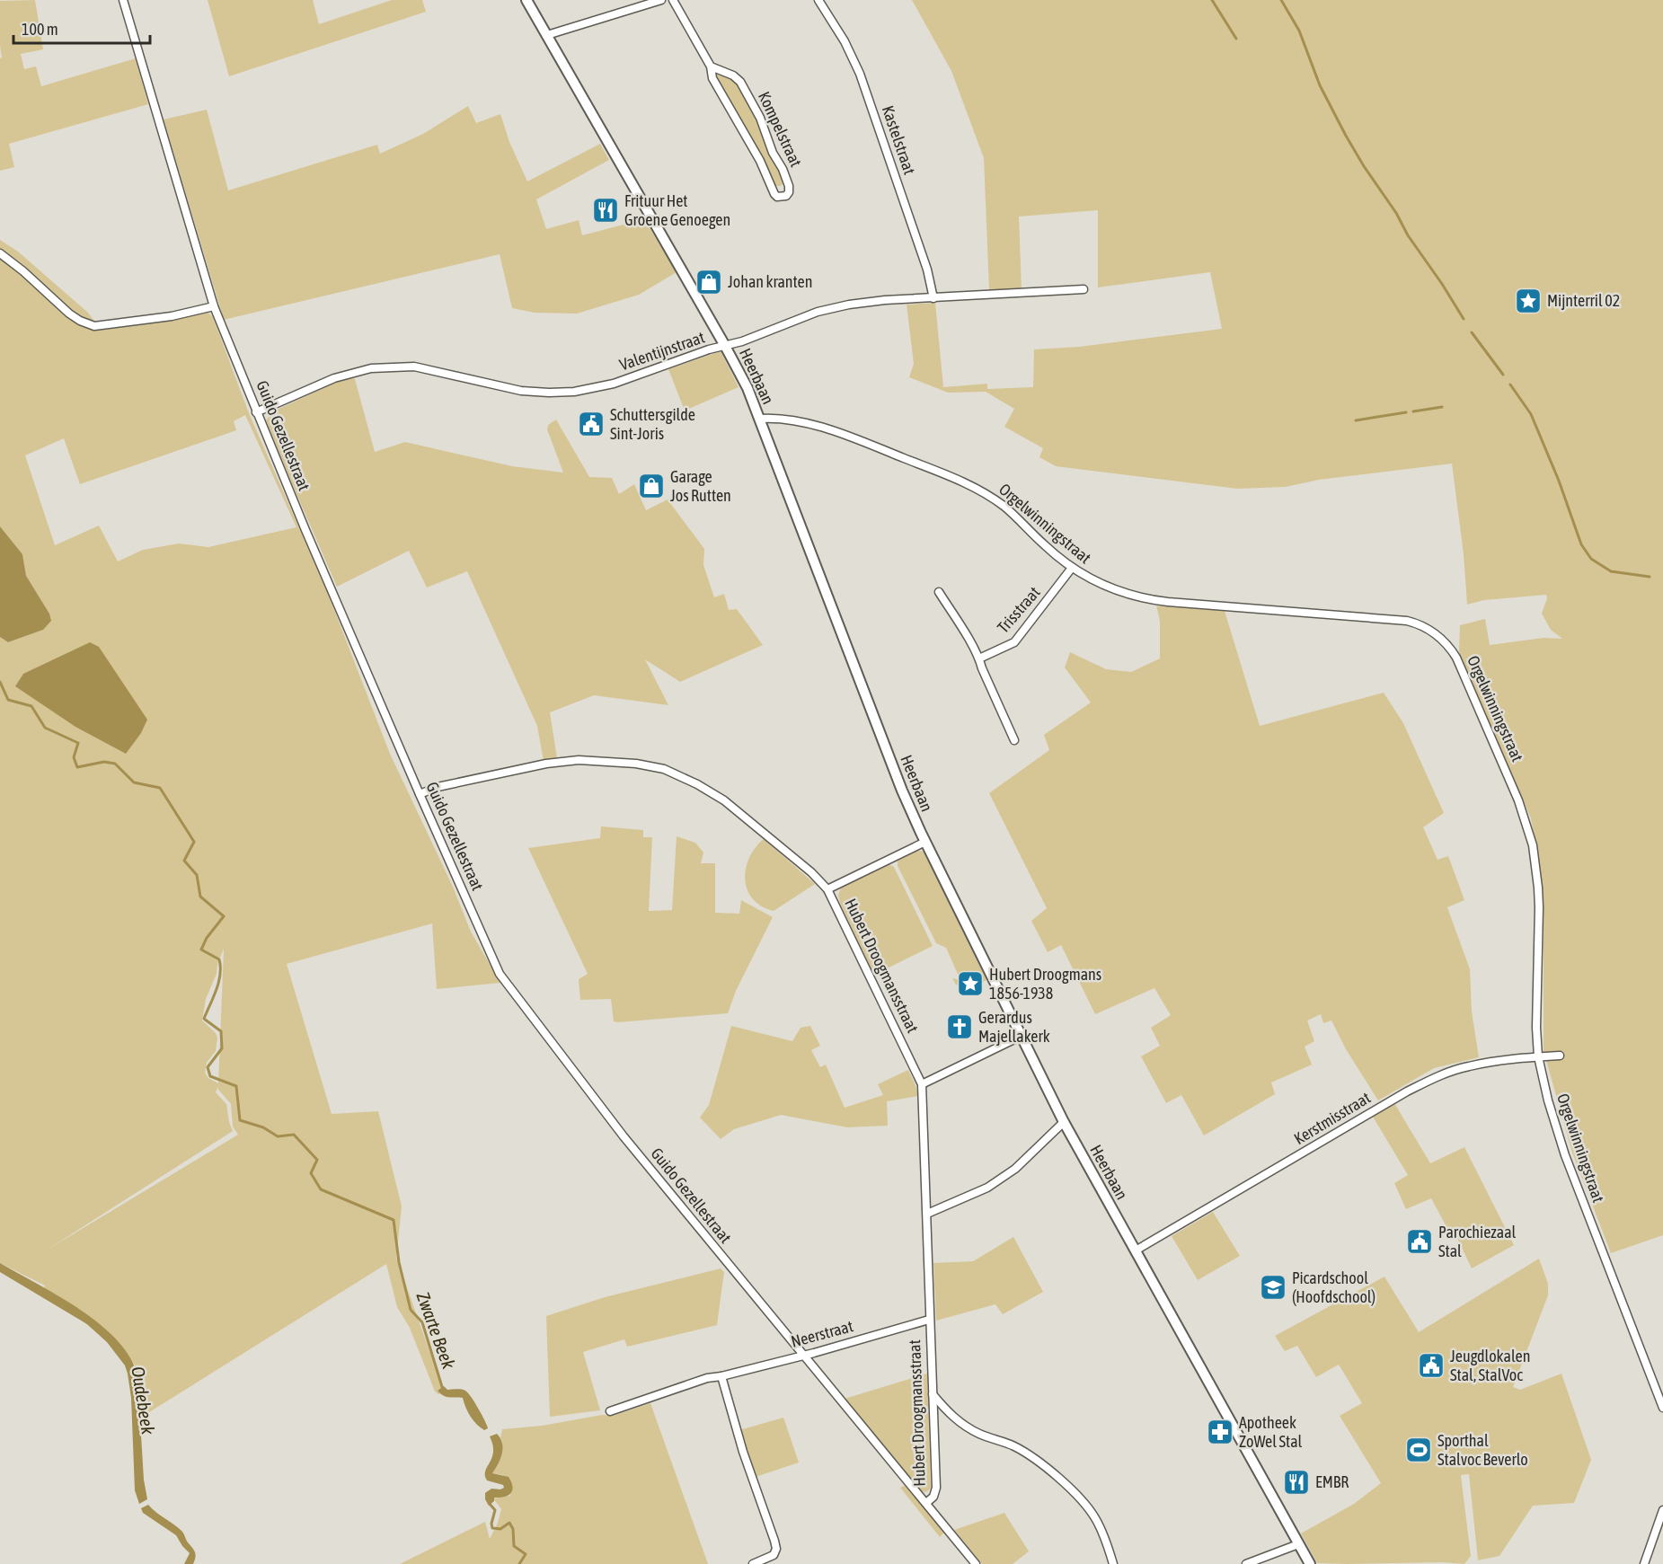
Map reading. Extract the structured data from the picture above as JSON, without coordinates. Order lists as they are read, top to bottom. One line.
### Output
{"streets":{"street":["Kompelstraat","Kastelstraat","Valentijnstraat","Heerbaan","Guido Gezellestraat","Orgelwinningstraat","Trisstraat","Hubert Droogmansstraat","Kerstmisstraat","Neerstraat"]},"crossings":[["Kastelstraat","Valentijnstraat"],["Valentijnstraat","Heerbaan"],["Valentijnstraat","Guido Gezellestraat"],["Heerbaan","Orgelwinningstraat"],["Heerbaan","Kerstmisstraat"],["Guido Gezellestraat","Hubert Droogmansstraat"],["Guido Gezellestraat","Neerstraat"],["Orgelwinningstraat","Trisstraat"],["Orgelwinningstraat","Kerstmisstraat"],["Hubert Droogmansstraat","Neerstraat"]],"water":["Zwarte Beek","Oudebeek"],"places":{"restaurant":["Frituur Het Groene Genoegen","EMBR"],"shop":["Johan kranten","Garage Jos Rutten"],"place":["Mijnterril 02","Hubert Droogmans 1856-1938"],"public building":["Schuttersgilde Sint-Joris","Parochiezaal Stal","Jeugdlokalen Stal, StalVoc"],"church":["Gerardus Majellakerk"],"school or university":["Picardschool (Hoofdschool)"],"pharmacy":["Apotheek ZoWel Stal"],"sports":["Sporthal Stalvoc Beverlo"]},"scale_bar":"100 m"}
